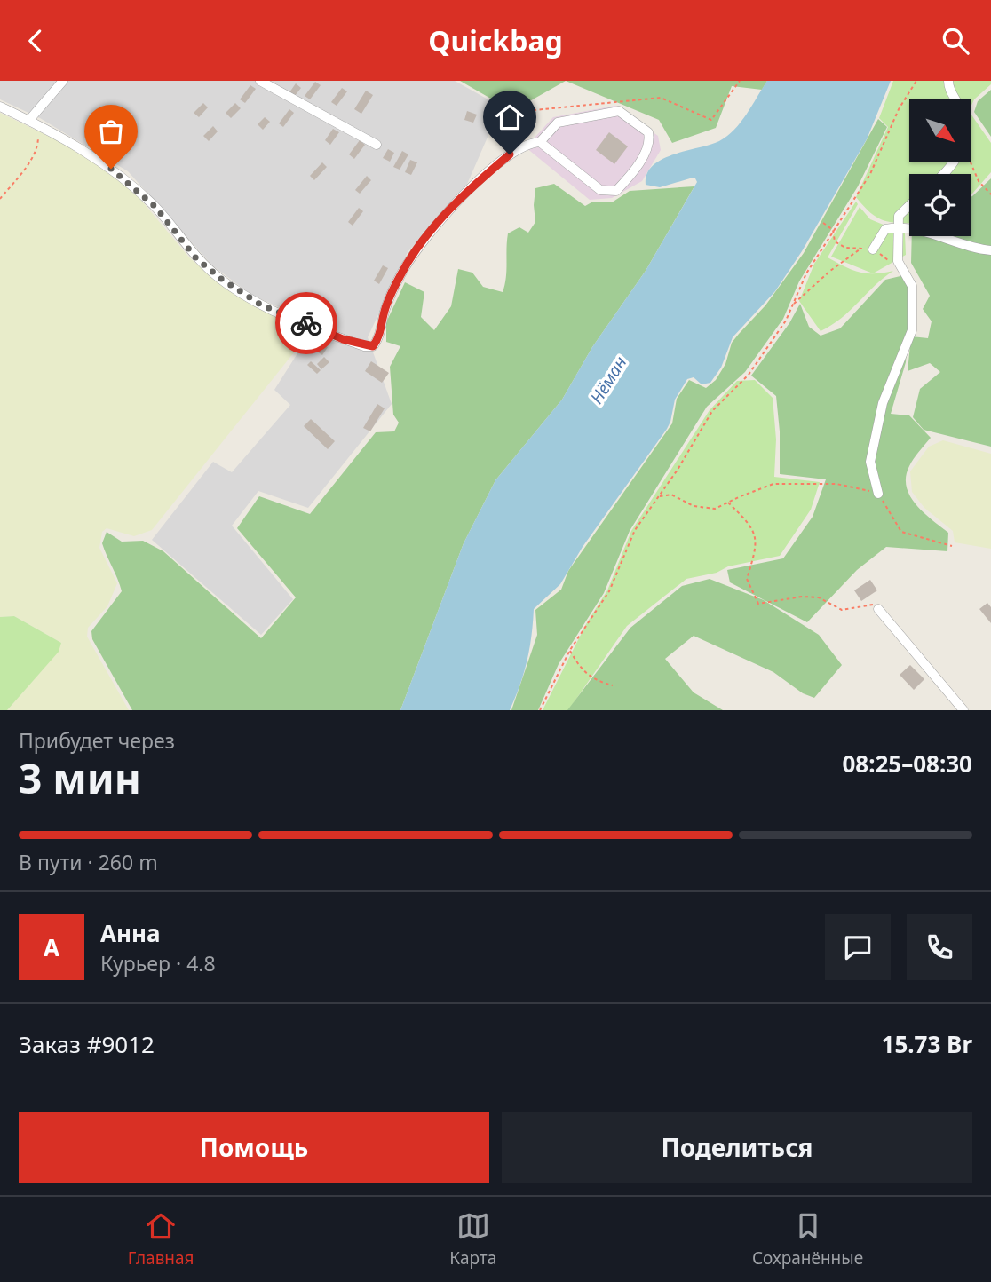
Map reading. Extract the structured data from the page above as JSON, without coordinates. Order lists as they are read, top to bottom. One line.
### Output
{"water":["Нёман"],"north":"bottom right","page":{"header":"Quickbag","heading":["3 мин","Прибудет через","08:25–08:30"],"panel":["Анна","Курьер · 4.8","Заказ #9012","15.73 Br"],"bar":"В пути · 260 m","round":"А","buttons":["Помощь","Поделиться"],"tabs":["Главная","Карта","Сохранённые"]}}
